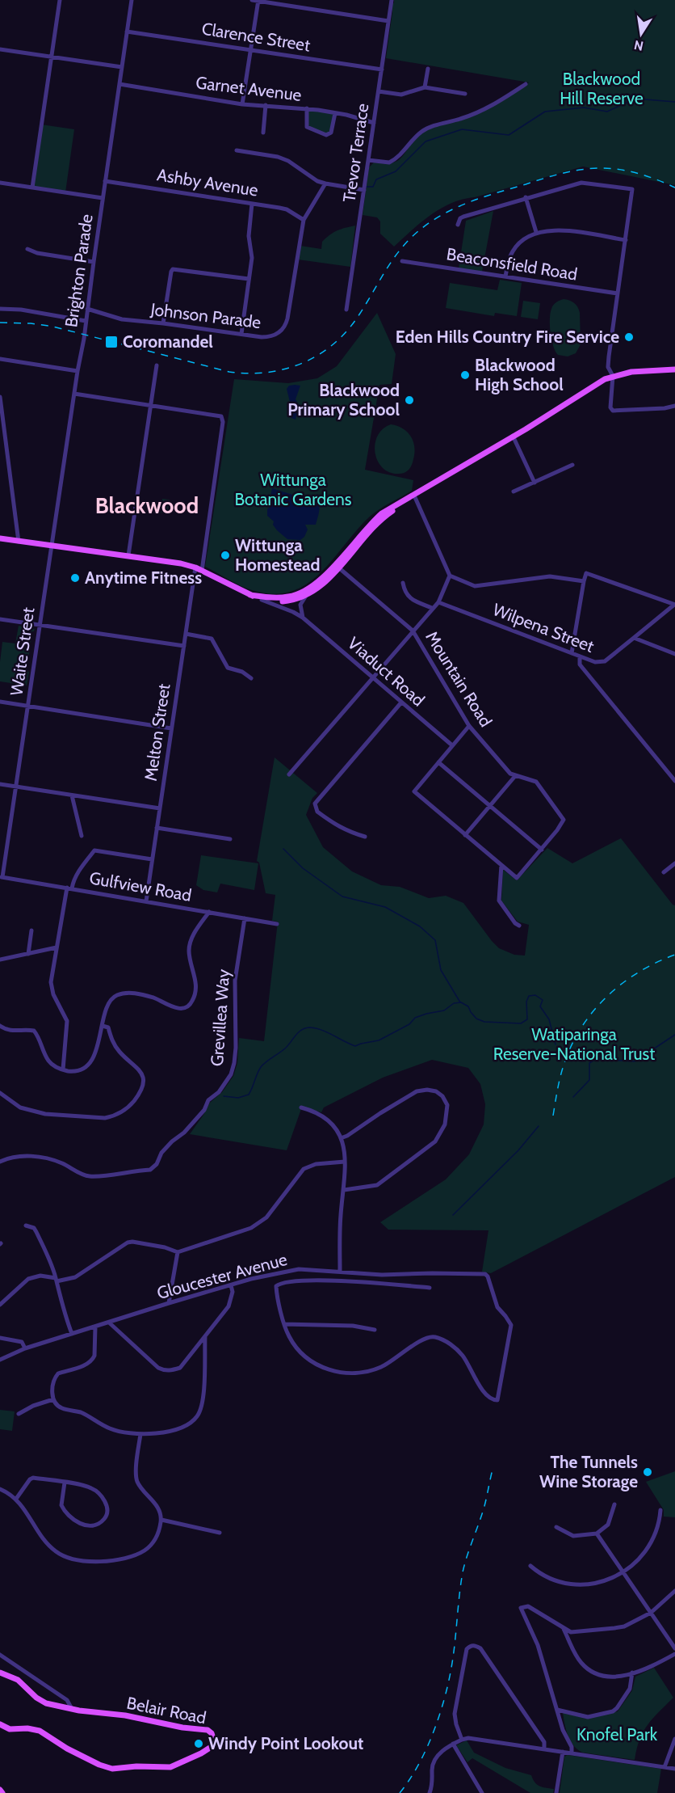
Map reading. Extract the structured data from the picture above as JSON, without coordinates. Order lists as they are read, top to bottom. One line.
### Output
{"streets":{"main road":["Belair Road"],"street":["Clarence Street","Garnet Avenue","Trevor Terrace","Ashby Avenue","Beaconsfield Road","Brighton Parade","Johnson Parade","Wilpena Street","Waite Street","Viaduct Road","Mountain Road","Melton Street","Gulfview Road","Grevillea Way","Gloucester Avenue"]},"crossings":[["Clarence Street","Trevor Terrace"],["Clarence Street","Brighton Parade"],["Garnet Avenue","Trevor Terrace"],["Garnet Avenue","Brighton Parade"],["Ashby Avenue","Brighton Parade"],["Ashby Avenue","Johnson Parade"],["Brighton Parade","Johnson Parade"],["Brighton Parade","Waite Street"],["Waite Street","Gulfview Road"],["Melton Street","Gulfview Road"],["Gulfview Road","Grevillea Way"]],"districts":["Blackwood"],"parks":["Blackwood Hill Reserve","Wittunga Botanic Gardens","Watiparinga Reserve-National Trust","Knofel Park"],"places":{"other":["Eden Hills Country Fire Service","Blackwood High School","Blackwood Primary School","Wittunga Homestead","Anytime Fitness","The Tunnels Wine Storage","Windy Point Lookout"],"transit":["Coromandel"]},"north":"bottom"}
